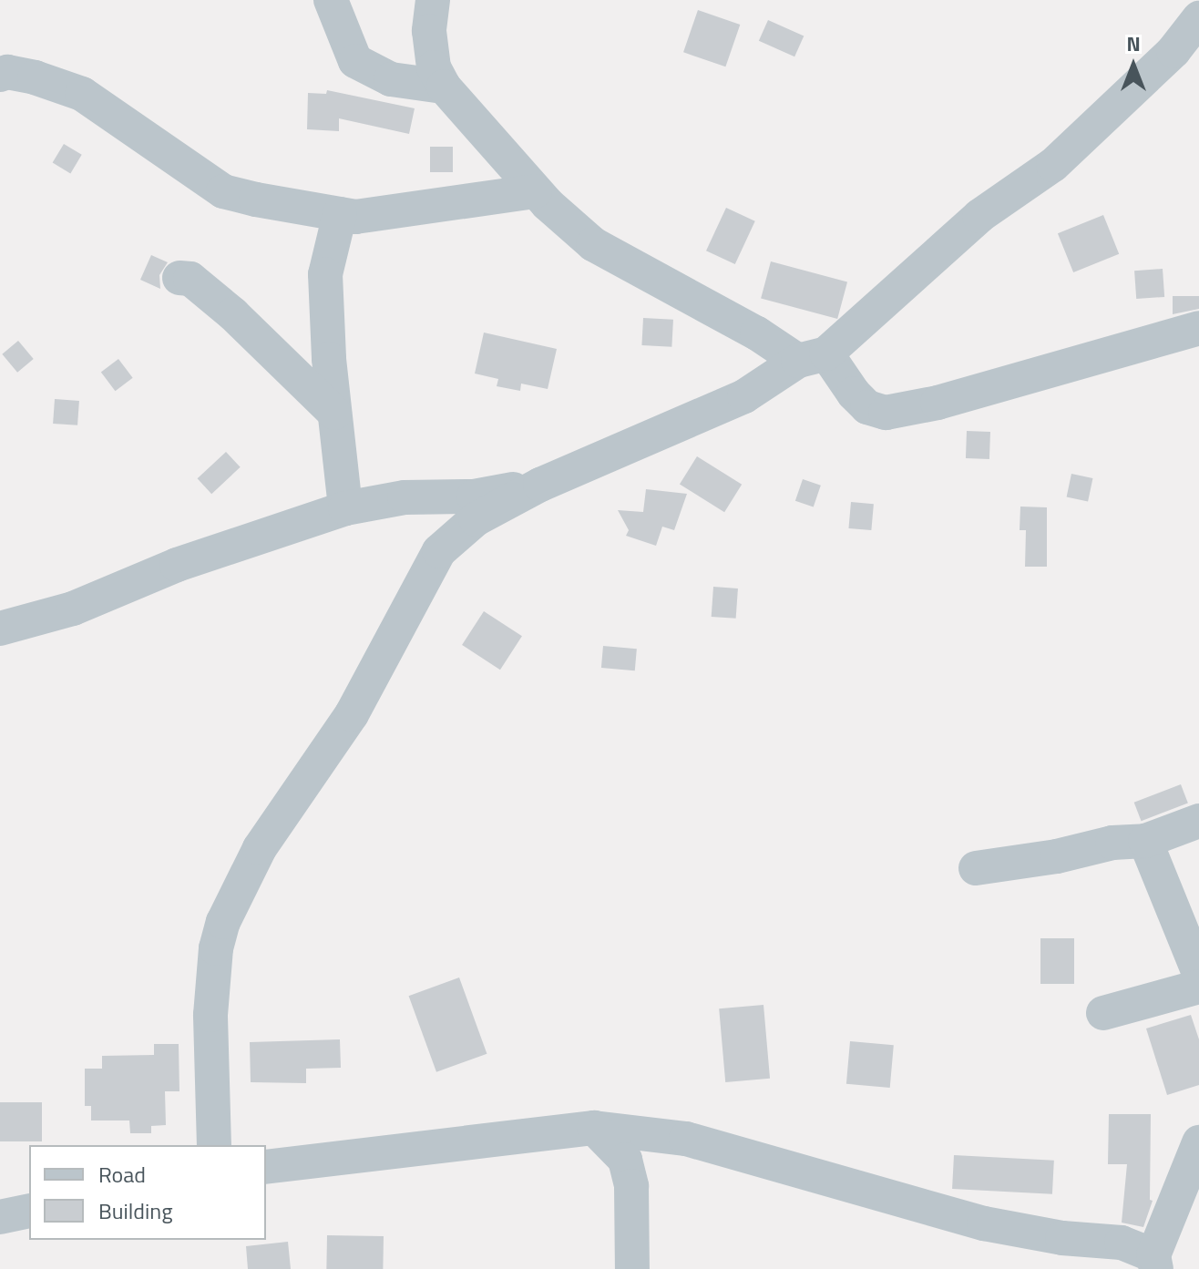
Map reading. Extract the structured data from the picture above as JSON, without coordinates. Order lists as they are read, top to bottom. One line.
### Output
{"legend":["Road","Building"],"north":"top"}
